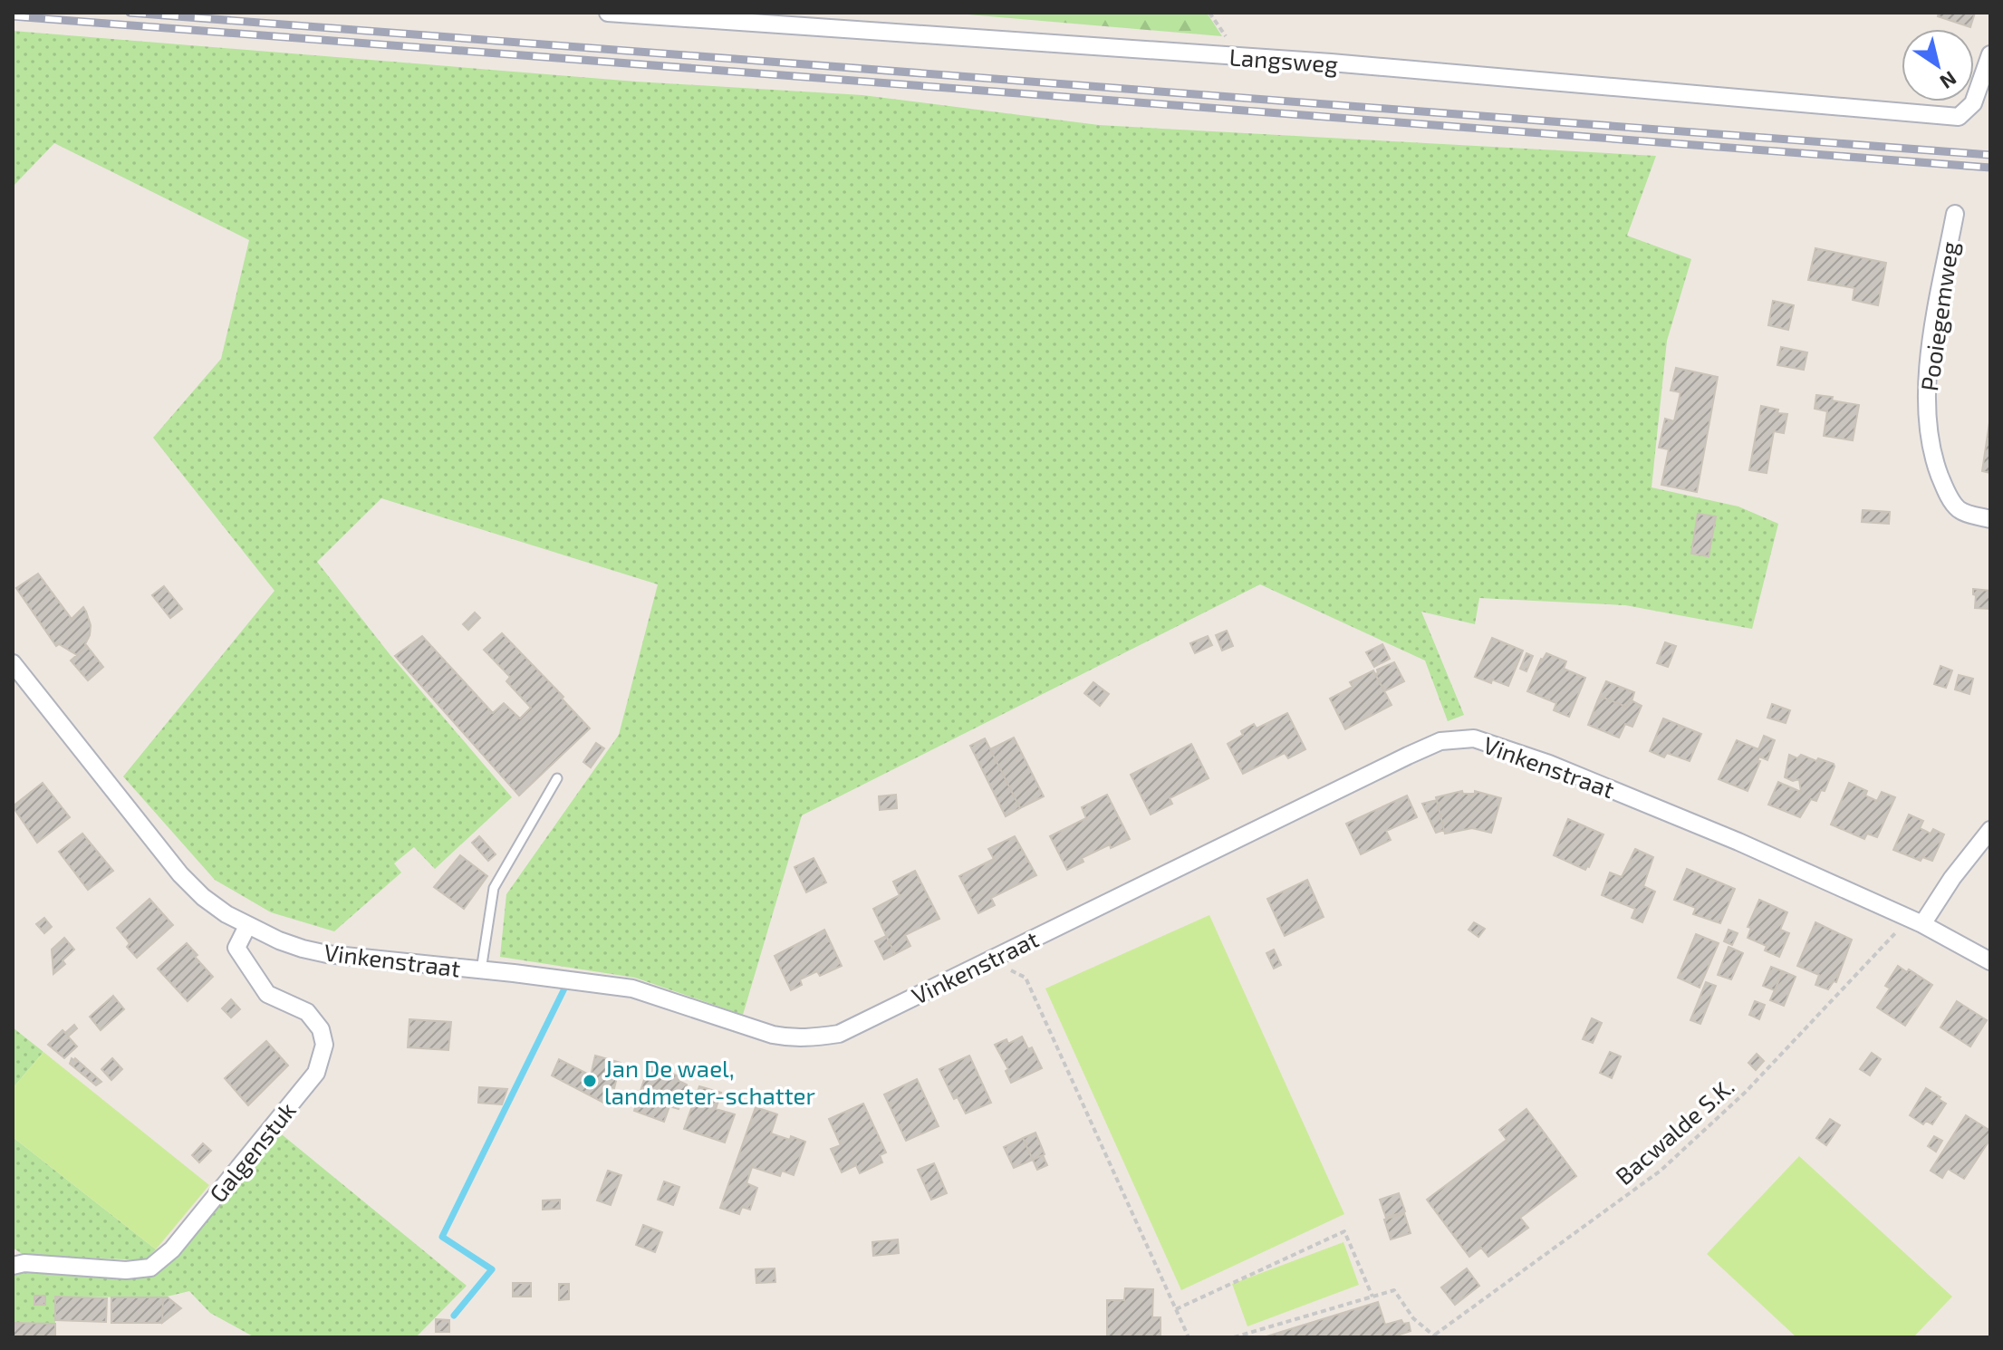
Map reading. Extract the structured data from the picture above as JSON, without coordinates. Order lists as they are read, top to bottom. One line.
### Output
{"streets":{"street":["Langsweg","Pooiegemweg","Vinkenstraat","Galgenstuk"],"path":["Bacwalde S.K."]},"crossings":[["Vinkenstraat","Bacwalde S.K."],["Vinkenstraat","Galgenstuk"]],"places":["Jan De wael, landmeter-schatter"],"north":"bottom right"}
